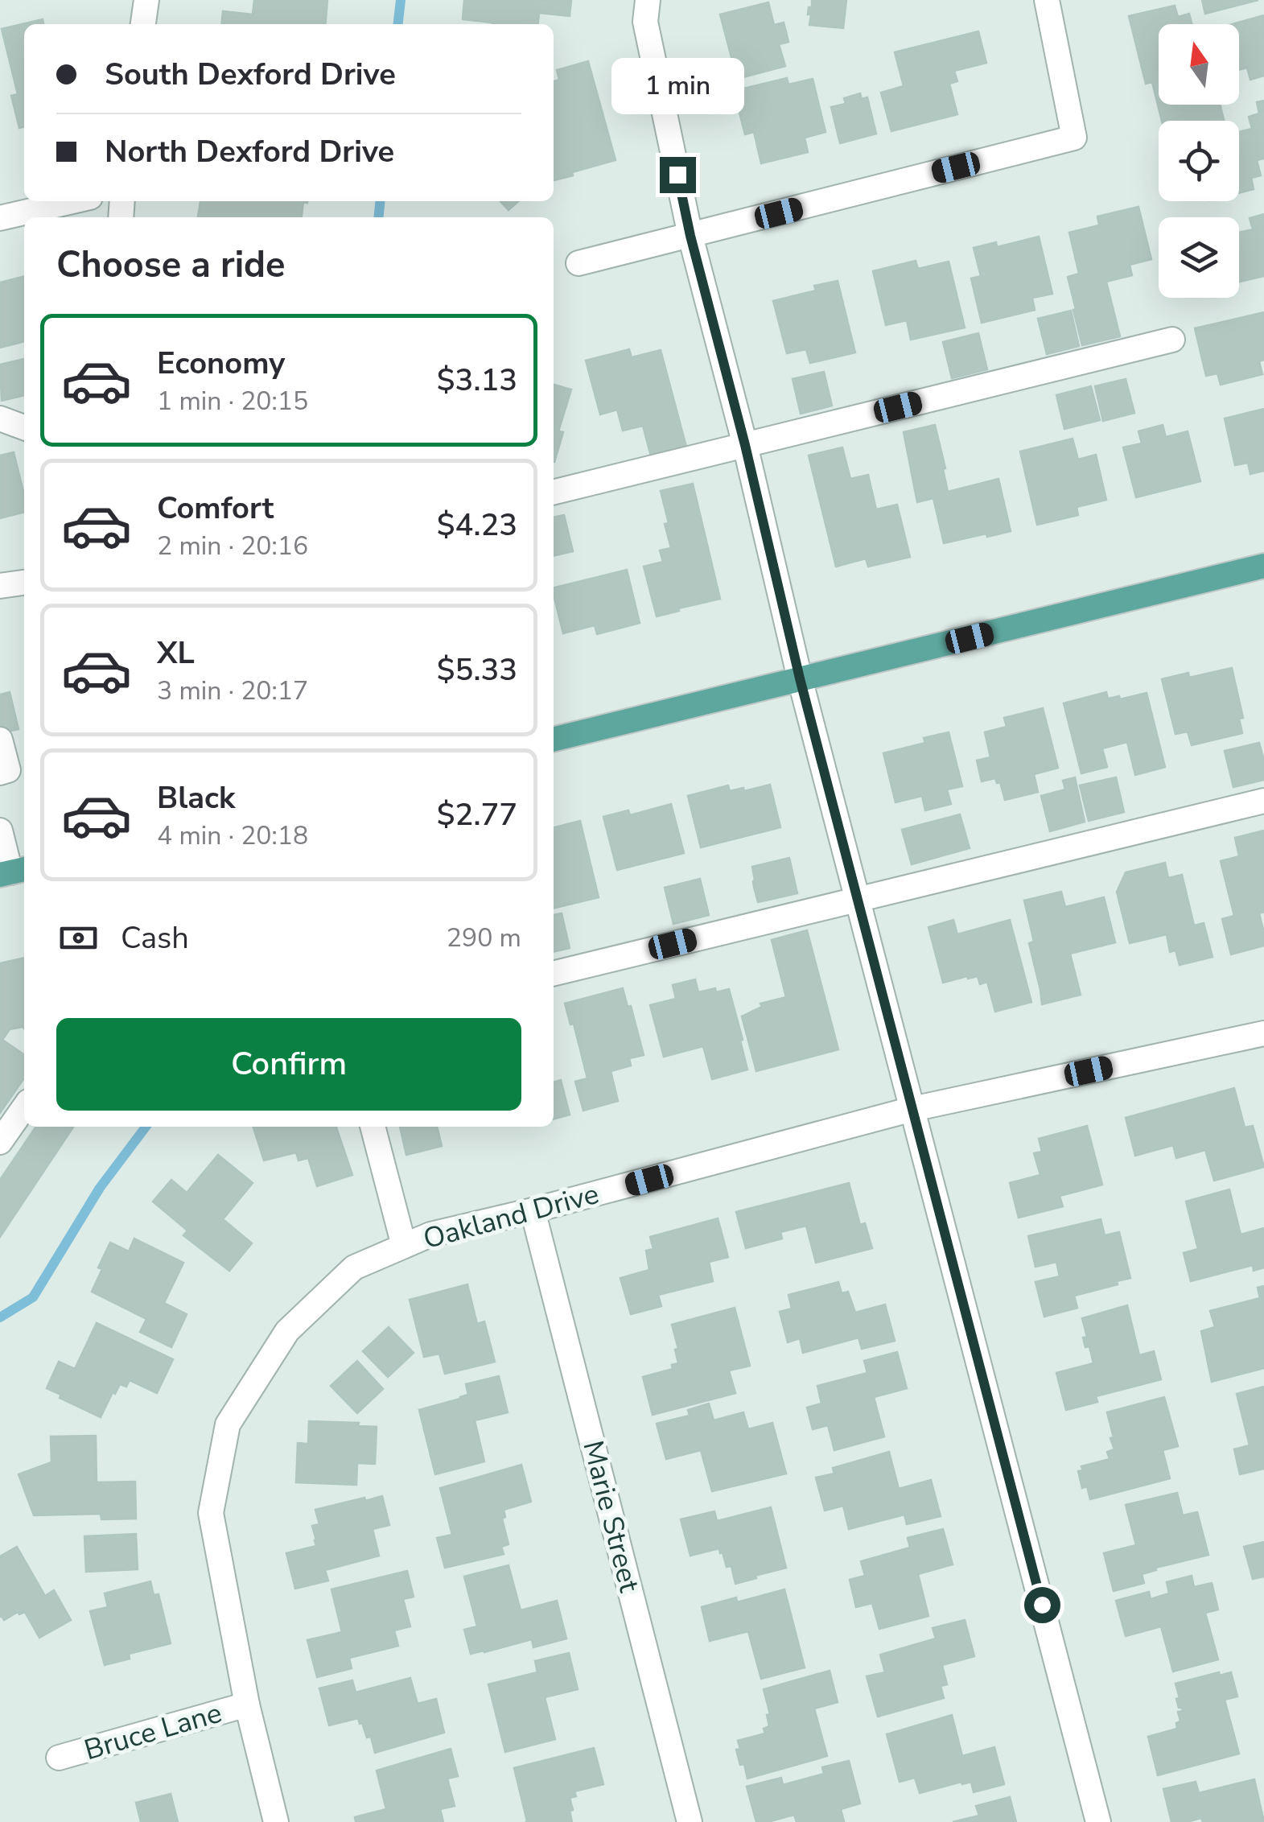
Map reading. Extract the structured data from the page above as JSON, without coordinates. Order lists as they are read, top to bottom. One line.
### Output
{"streets":{"street":["Oakland Drive","Marie Street","Bruce Lane"]},"crossings":[["Oakland Drive","Marie Street"],["Oakland Drive","Bruce Lane"]],"north":"top","page":{"banner":["South Dexford Drive","North Dexford Drive"],"bubble":"1 min","heading":"Choose a ride","list":[{"name":"Economy","note":"1 min · 20:15","value":"$3.13"},{"name":"Comfort","note":"2 min · 20:16","value":"$4.23"},{"name":"XL","note":"3 min · 20:17","value":"$5.33"},{"name":"Black","note":"4 min · 20:18","value":"$2.77"}],"pay":["Cash","290 m"],"buttons":"Confirm"}}
